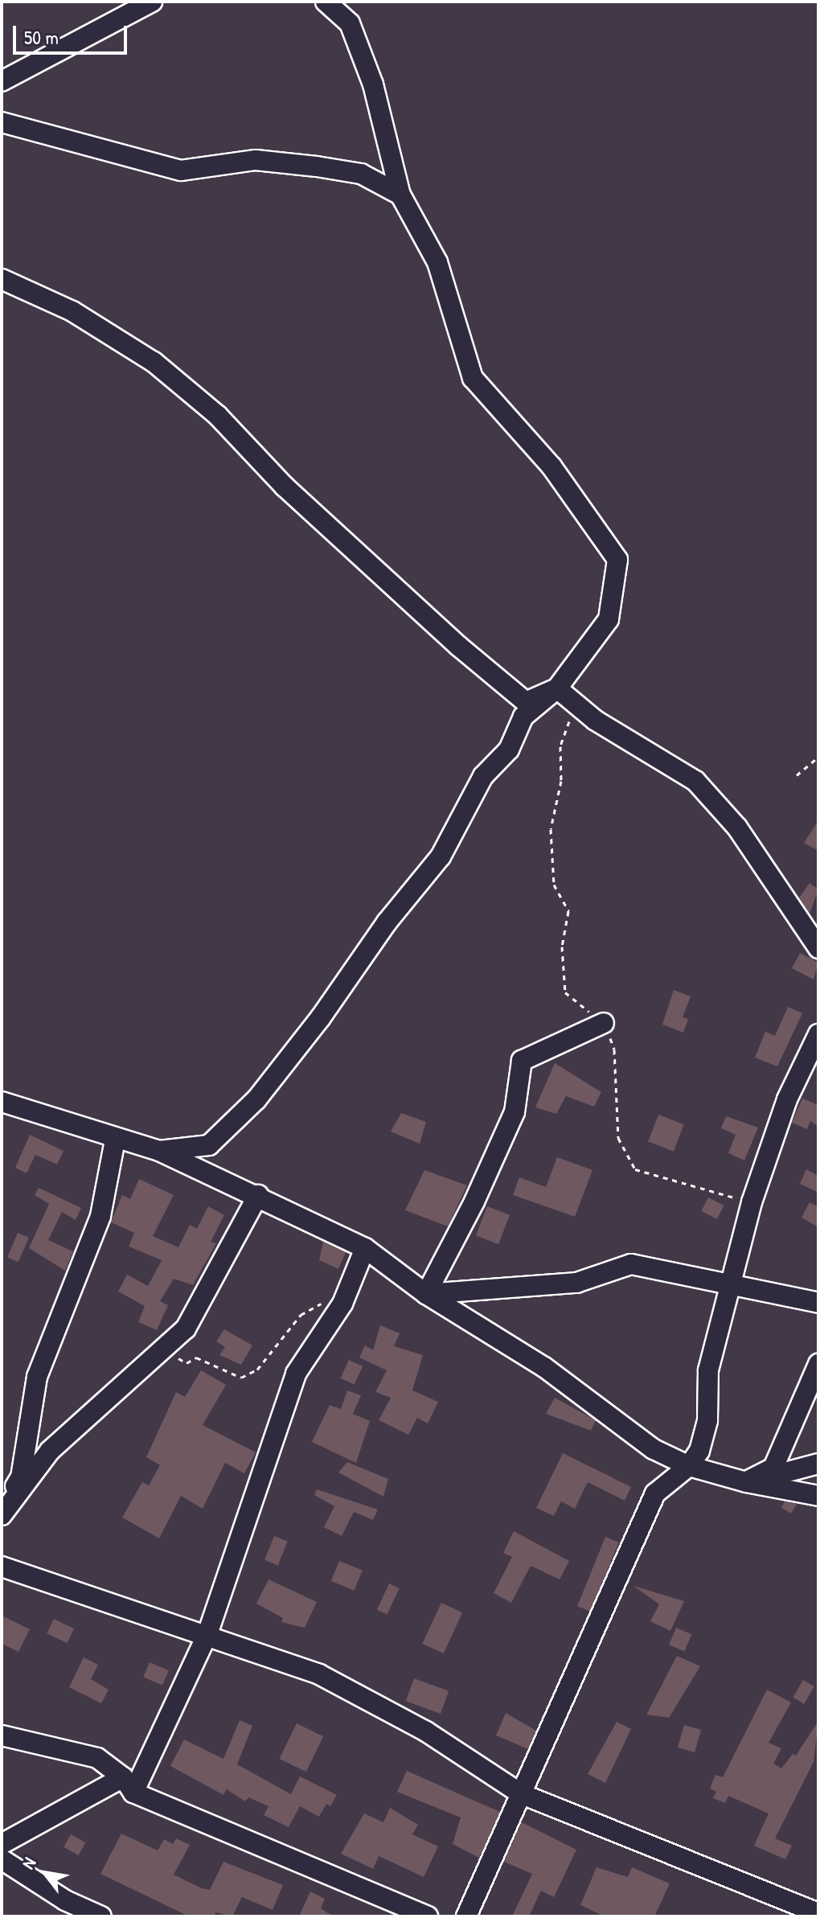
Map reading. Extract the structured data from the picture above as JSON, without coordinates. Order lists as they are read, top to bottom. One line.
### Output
{"scale_bar":"50 m","north":"top left"}
